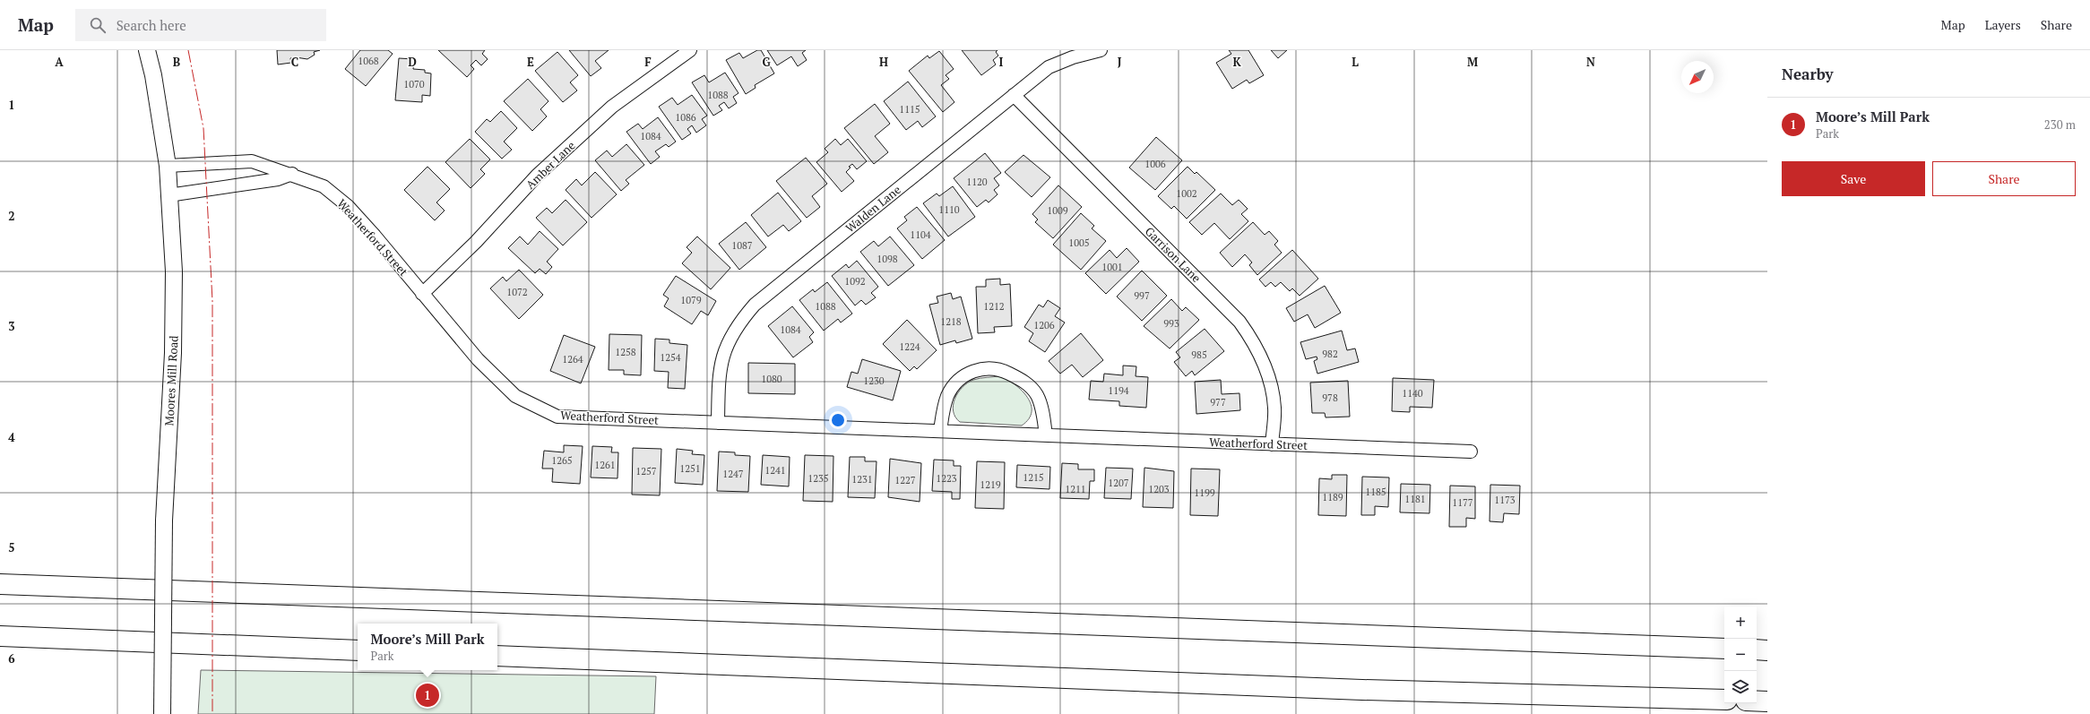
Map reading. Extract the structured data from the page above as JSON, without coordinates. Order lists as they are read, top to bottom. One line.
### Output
{"streets":{"street":["Amber Lane","Walden Lane","Weatherford Street","Garrison Lane","Moores Mill Road"]},"crossings":[["Amber Lane","Weatherford Street"],["Walden Lane","Weatherford Street"],["Walden Lane","Garrison Lane"],["Weatherford Street","Garrison Lane"],["Weatherford Street","Moores Mill Road"]],"house_numbers":["1068","1070","1088","1115","1086","1084","1006","1120","1002","1110","1009","1104","1005","1087","1098","1001","1092","1072","997","1079","1088","1212","1218","993","1206","1084","1224","1258","982","985","1254","1264","1080","1230","1194","1140","978","977","1265","1261","1251","1241","1257","1247","1215","1235","1223","1231","1227","1207","1219","1211","1203","1185","1199","1189","1181","1173","1177"],"north":"bottom left","page":{"header":"Map","search":"Search here","nav":["Map","Layers","Share"],"heading":"Nearby","list":[{"mark":"1","name":"Moore’s Mill Park","note":"Park","value":"230 m"}],"buttons":["Save","Share"],"map_buttons":["+","−"],"popup":["Moore’s Mill Park","Park"],"pins":"1"},"grid":{"columns":["A","B","C","D","E","F","G","H","I","J","K","L","M","N"],"rows":["1","2","3","4","5","6"]}}
